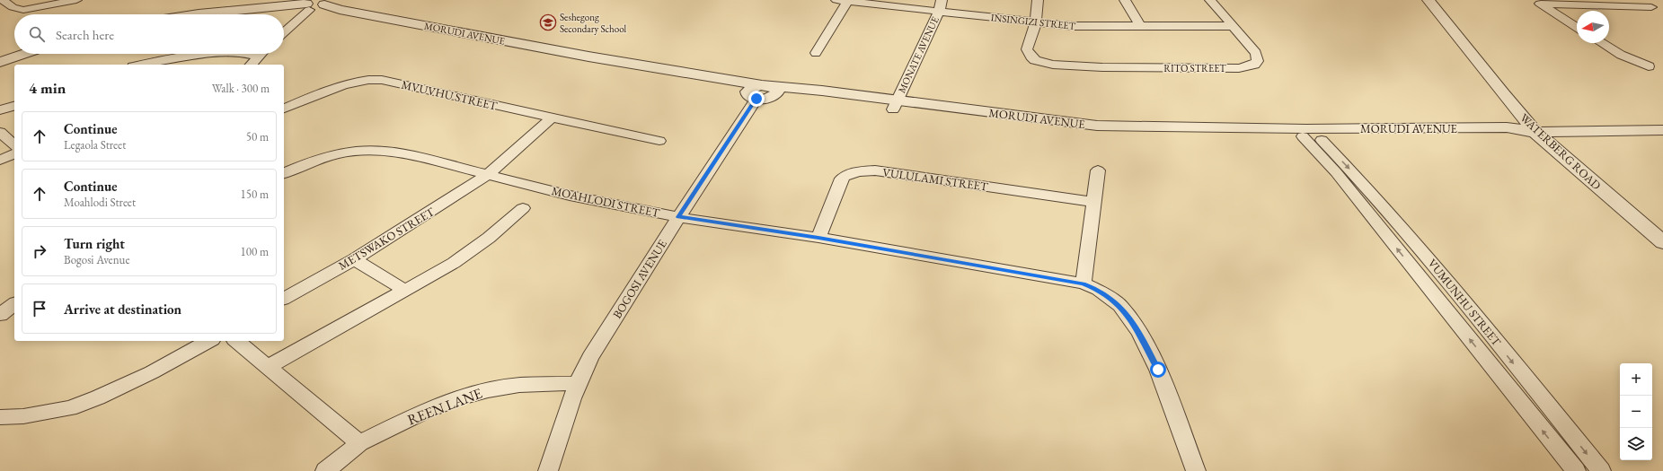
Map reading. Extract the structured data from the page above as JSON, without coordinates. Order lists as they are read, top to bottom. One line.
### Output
{"streets":{"street":["INSINGIZI STREET","MORUDI AVENUE","MONATE AVENUE","RITO STREET","MVUVHU STREET","WATERBERG ROAD","VULULAMI STREET","MOAHLODI STREET","METSWAKO STREET","BOGOSI AVENUE","VUMUNHU STREET","REEN LANE"]},"crossings":[["INSINGIZI STREET","MONATE AVENUE"],["INSINGIZI STREET","RITO STREET"],["MORUDI AVENUE","MONATE AVENUE"],["MORUDI AVENUE","WATERBERG ROAD"],["MORUDI AVENUE","BOGOSI AVENUE"],["MORUDI AVENUE","VUMUNHU STREET"],["VULULAMI STREET","MOAHLODI STREET"],["MOAHLODI STREET","METSWAKO STREET"],["MOAHLODI STREET","BOGOSI AVENUE"],["BOGOSI AVENUE","REEN LANE"]],"places":{"school or university":["Seshegong Secondary School"]},"north":"left","page":{"search":"Search here","heading":["4 min","Walk · 300 m"],"list":[["Continue","Legaola Street","50 m"],["Continue","Moahlodi Street","150 m"],["Turn right","Bogosi Avenue","100 m"],"Arrive at destination"],"map_buttons":["+","−"]}}
